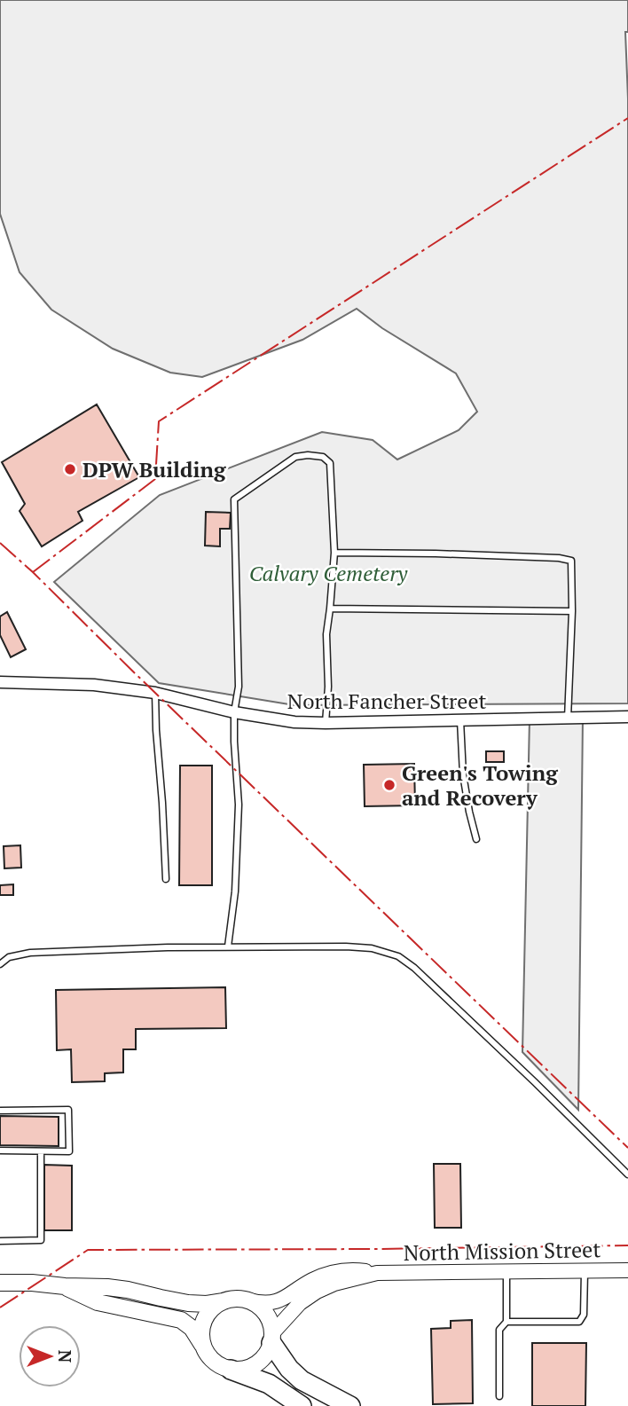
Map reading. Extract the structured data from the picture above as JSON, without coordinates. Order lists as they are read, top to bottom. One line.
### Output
{"streets":{"main road":["North Mission Street"],"street":["North Fancher Street"]},"parks":["Calvary Cemetery"],"places":["DPW Building","Green's Towing and Recovery"],"north":"right"}
